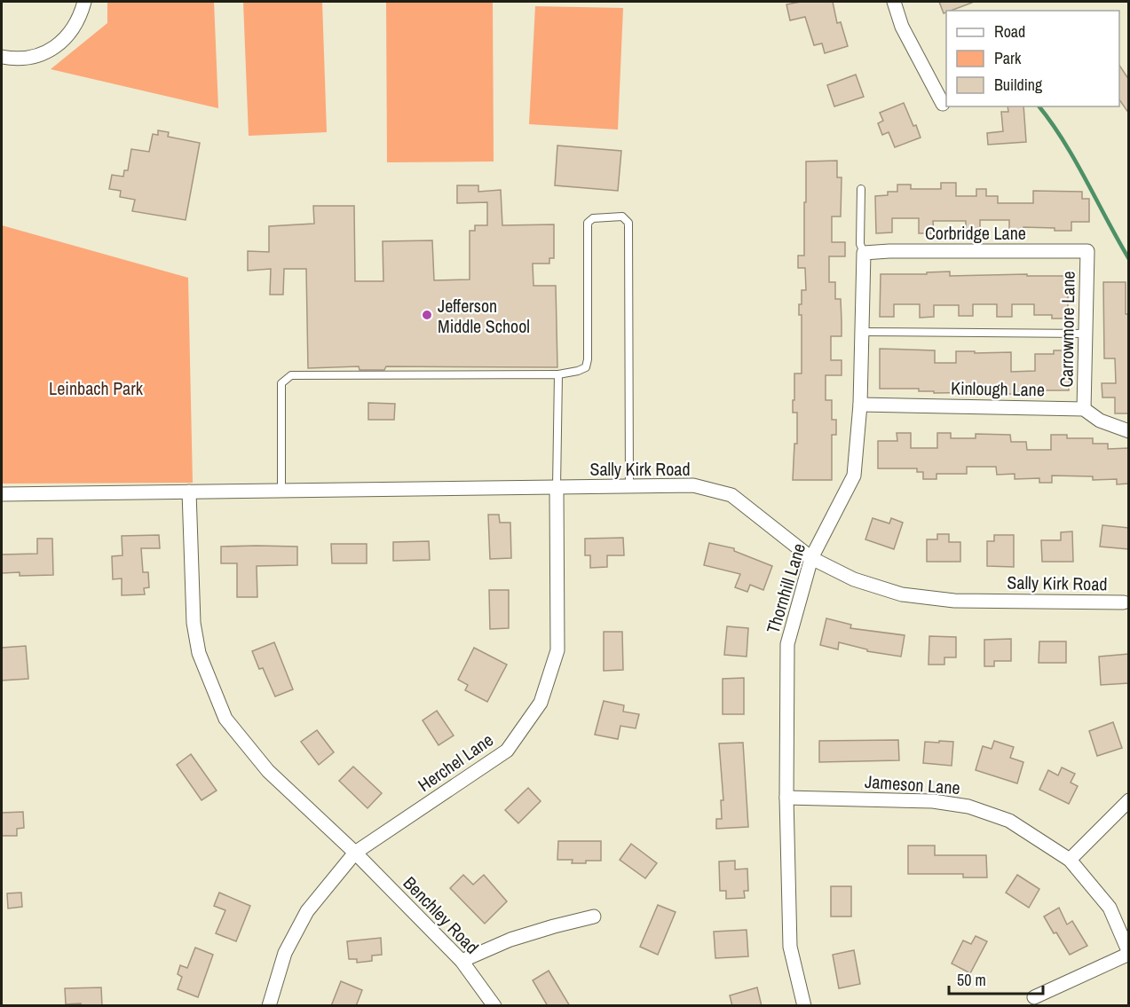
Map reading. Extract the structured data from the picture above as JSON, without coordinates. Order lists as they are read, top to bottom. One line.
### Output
{"streets":{"street":["Corbridge Lane","Carrowmore Lane","Kinlough Lane","Sally Kirk Road","Thornhill Lane","Herchel Lane","Jameson Lane","Benchley Road"]},"crossings":[["Corbridge Lane","Carrowmore Lane"],["Corbridge Lane","Thornhill Lane"],["Carrowmore Lane","Kinlough Lane"],["Kinlough Lane","Thornhill Lane"],["Sally Kirk Road","Thornhill Lane"],["Sally Kirk Road","Herchel Lane"],["Sally Kirk Road","Benchley Road"],["Thornhill Lane","Jameson Lane"],["Herchel Lane","Benchley Road"]],"parks":["Leinbach Park"],"places":["Jefferson Middle School"],"legend":["Road","Park","Building"],"scale_bar":"50 m"}
